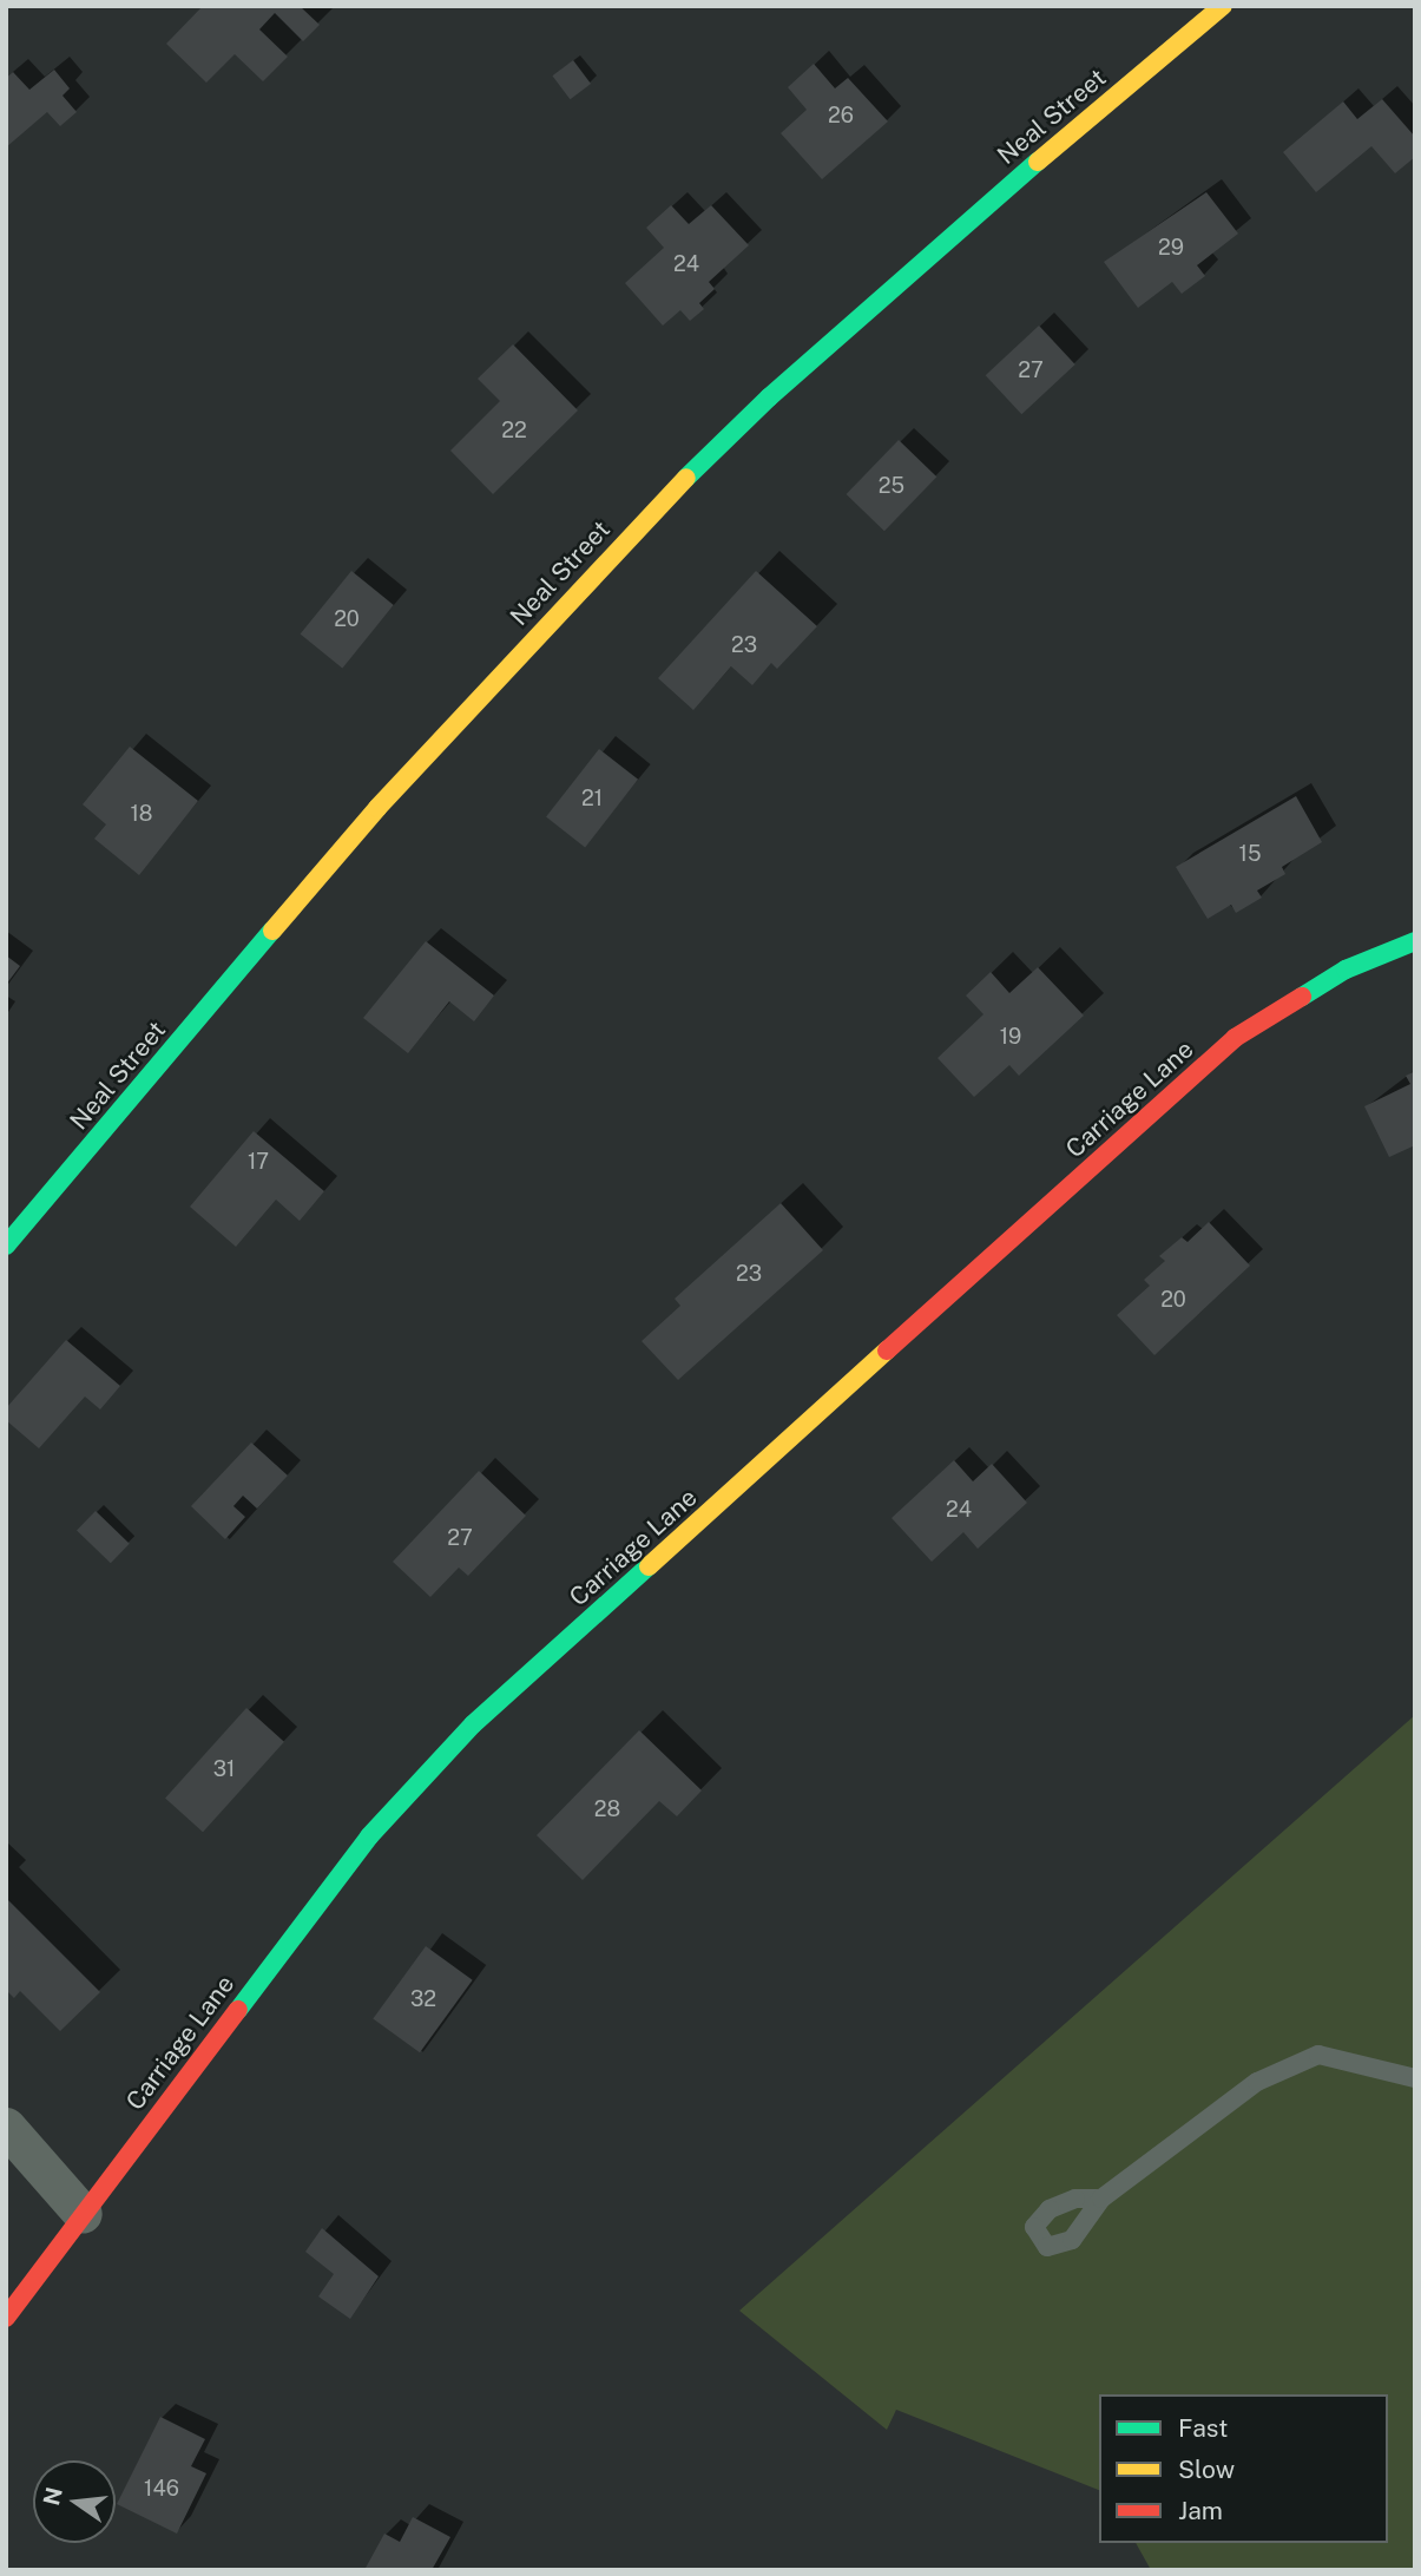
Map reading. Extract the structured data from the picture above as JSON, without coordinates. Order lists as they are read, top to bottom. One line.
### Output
{"streets":{"street":["Neal Street","Carriage Lane"]},"house_numbers":["26","29","24","27","22","25","20","23","21","18","15","19","17","23","20","24","27","31","28","32","146"],"legend":["Fast","Slow","Jam"],"north":"left"}
